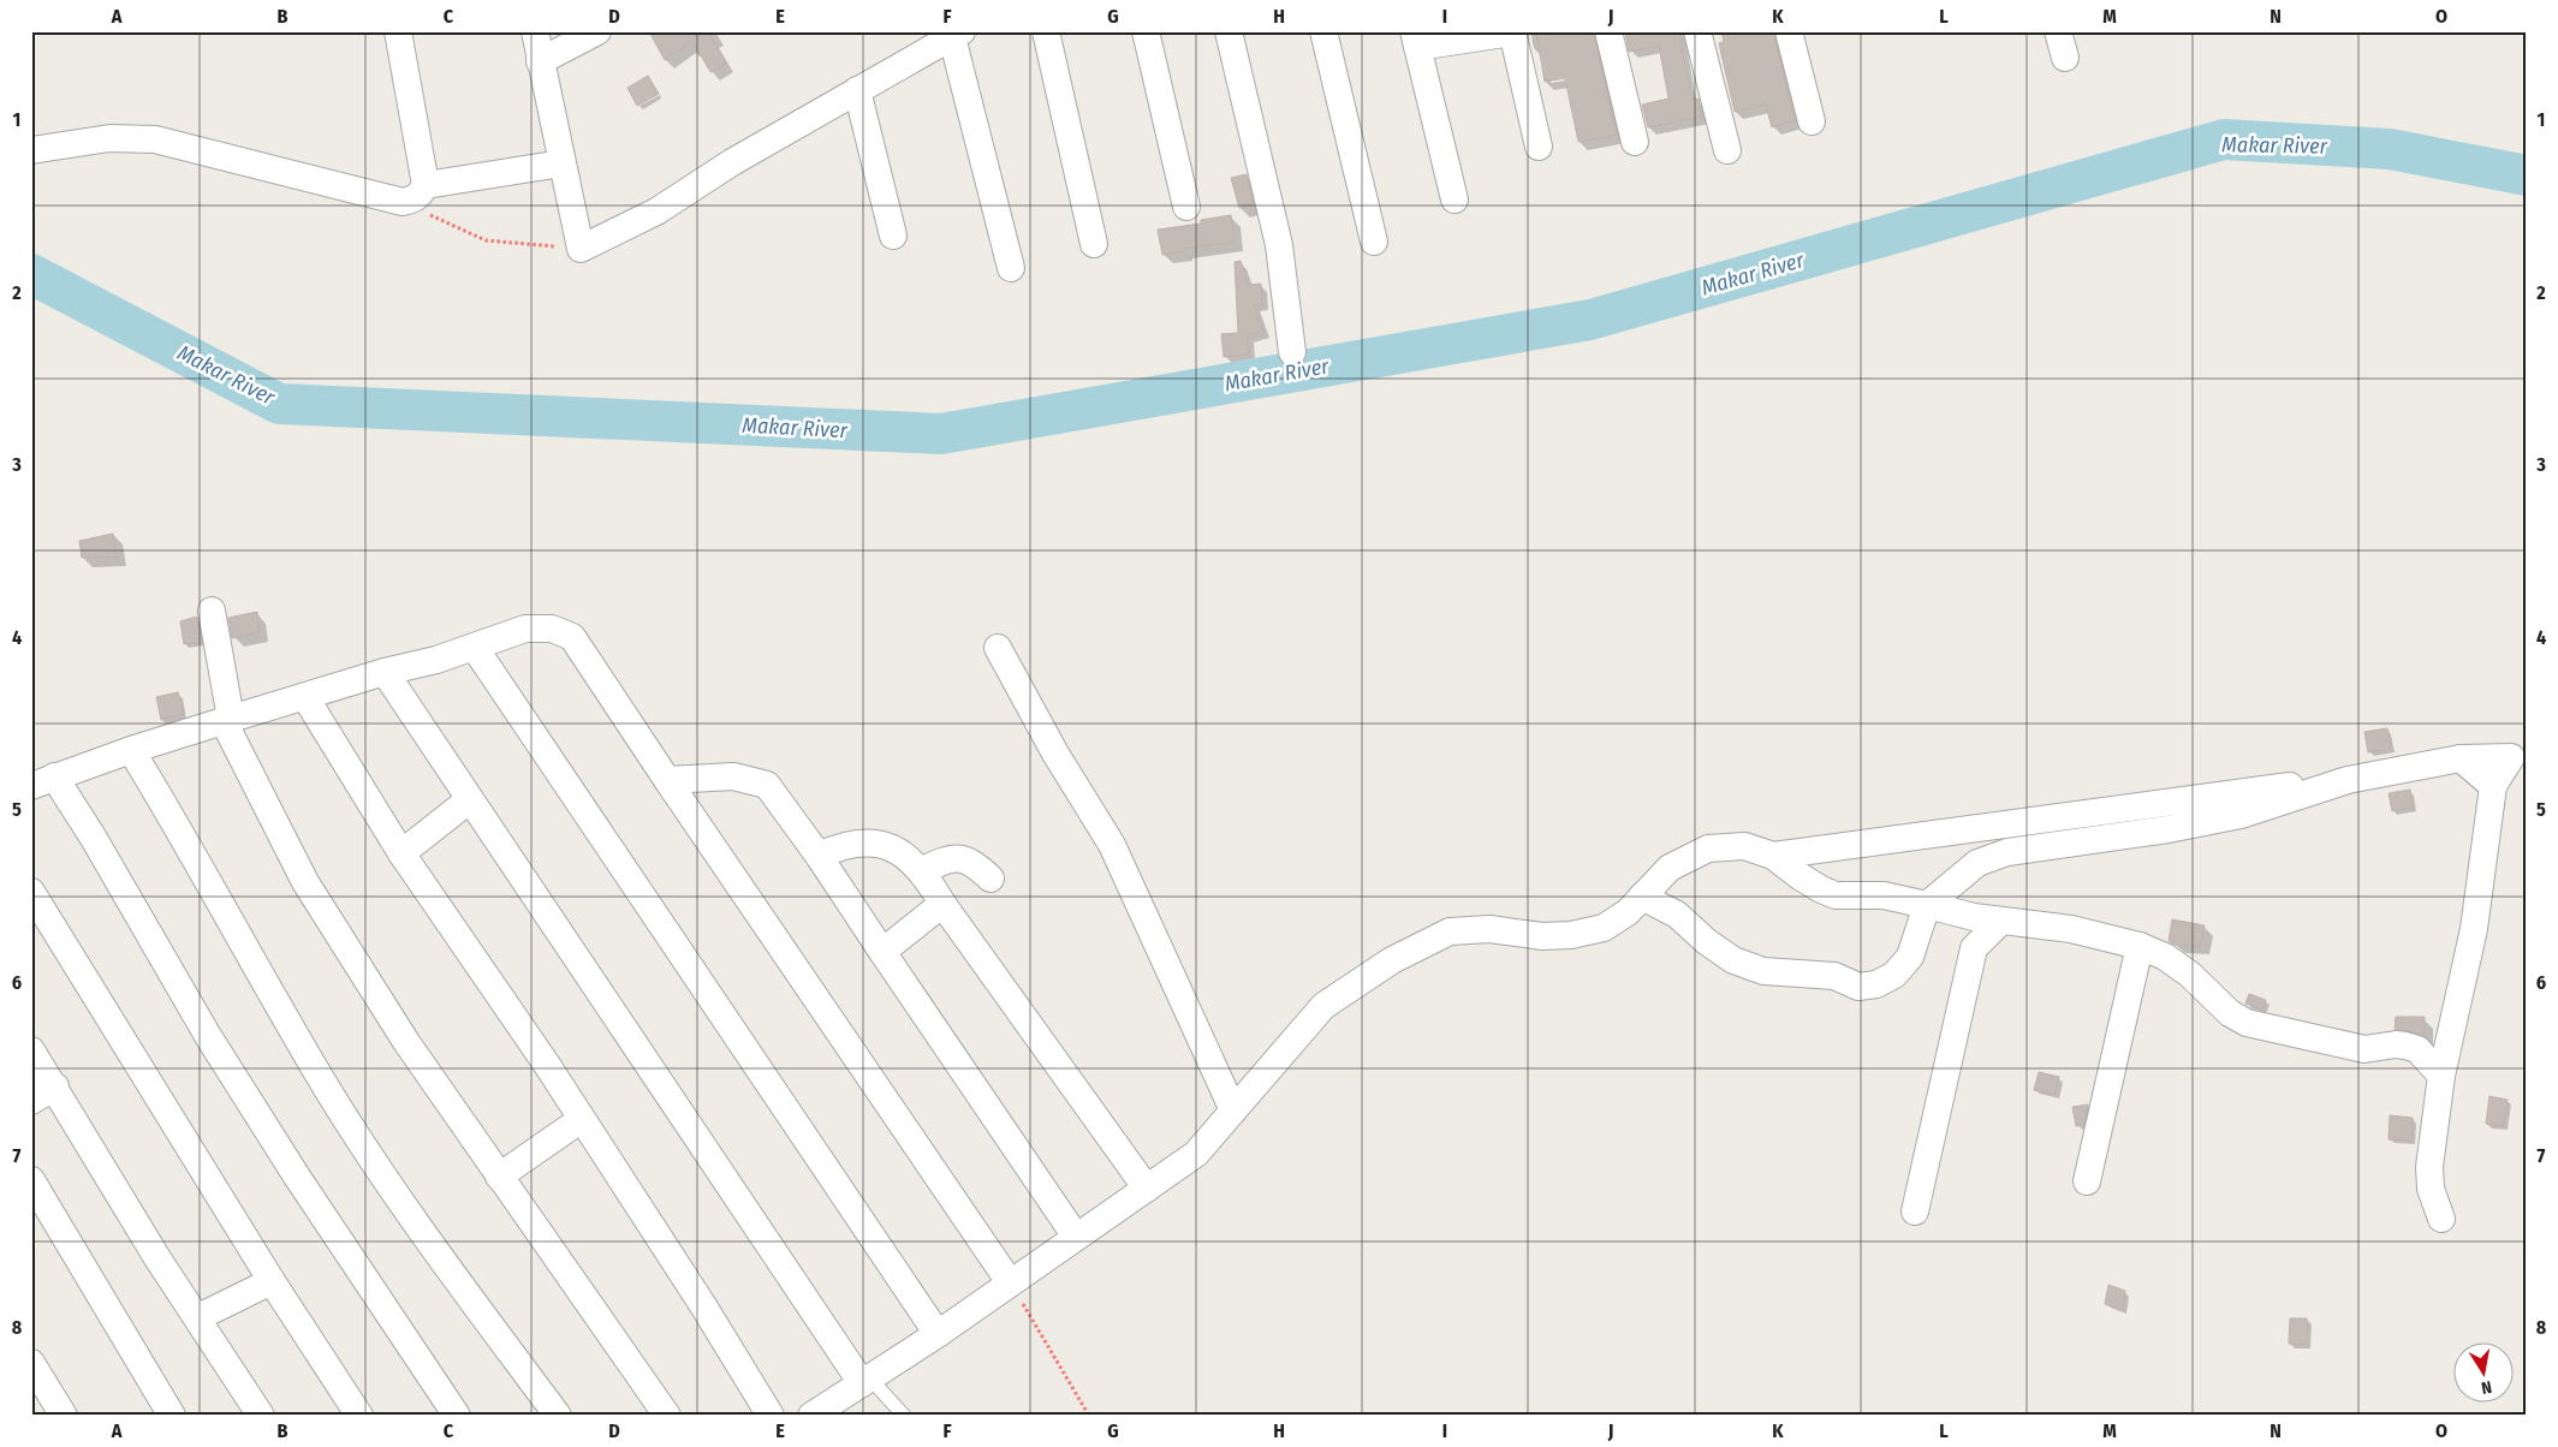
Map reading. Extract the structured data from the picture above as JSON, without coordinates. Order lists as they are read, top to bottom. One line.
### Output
{"water":["Makar River"],"north":"bottom","grid":{"columns":["A","B","C","D","E","F","G","H","I","J","K","L","M","N","O"],"rows":["1","2","3","4","5","6","7","8"]}}
